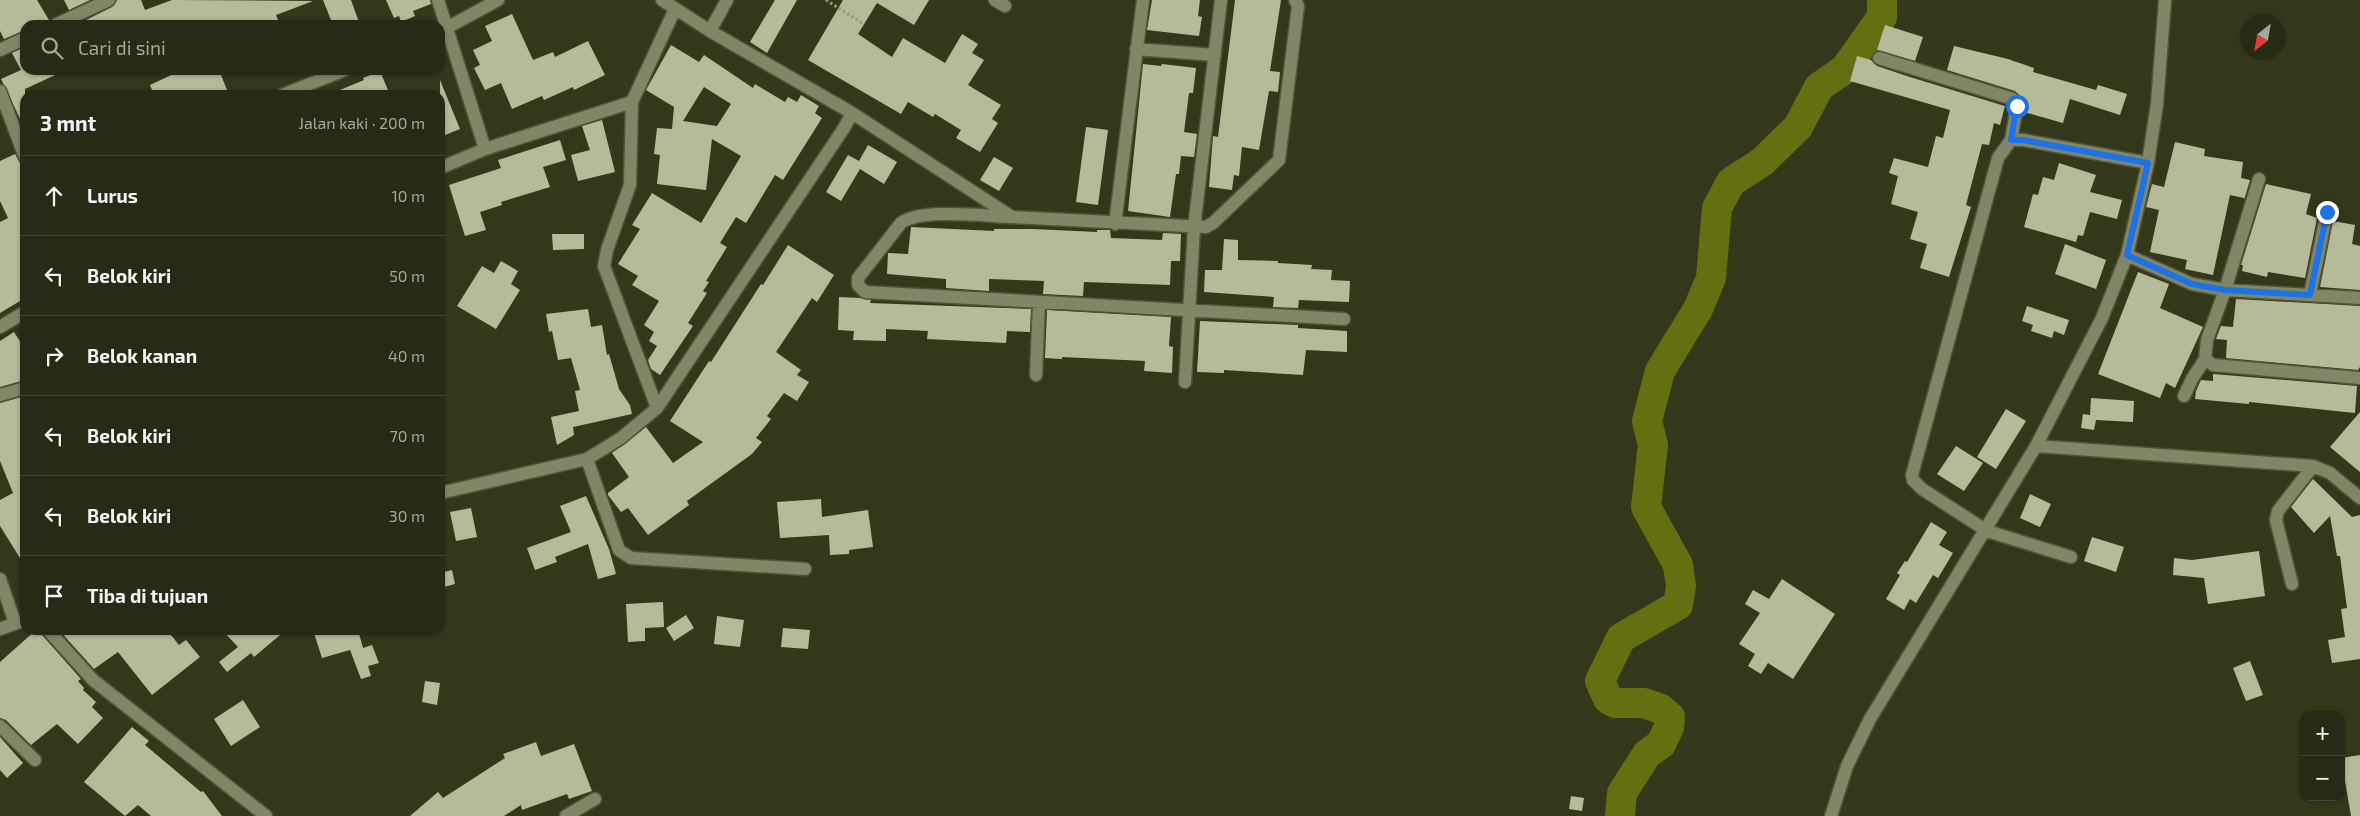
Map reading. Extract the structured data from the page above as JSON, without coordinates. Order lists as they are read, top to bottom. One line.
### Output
{"north":"bottom left","page":{"search":"Cari di sini","heading":["3 mnt","Jalan kaki · 200 m"],"list":[["Lurus","10 m"],["Belok kiri","50 m"],["Belok kanan","40 m"],["Belok kiri","70 m"],["Belok kiri","30 m"],"Tiba di tujuan"],"map_buttons":["+","−"]}}
